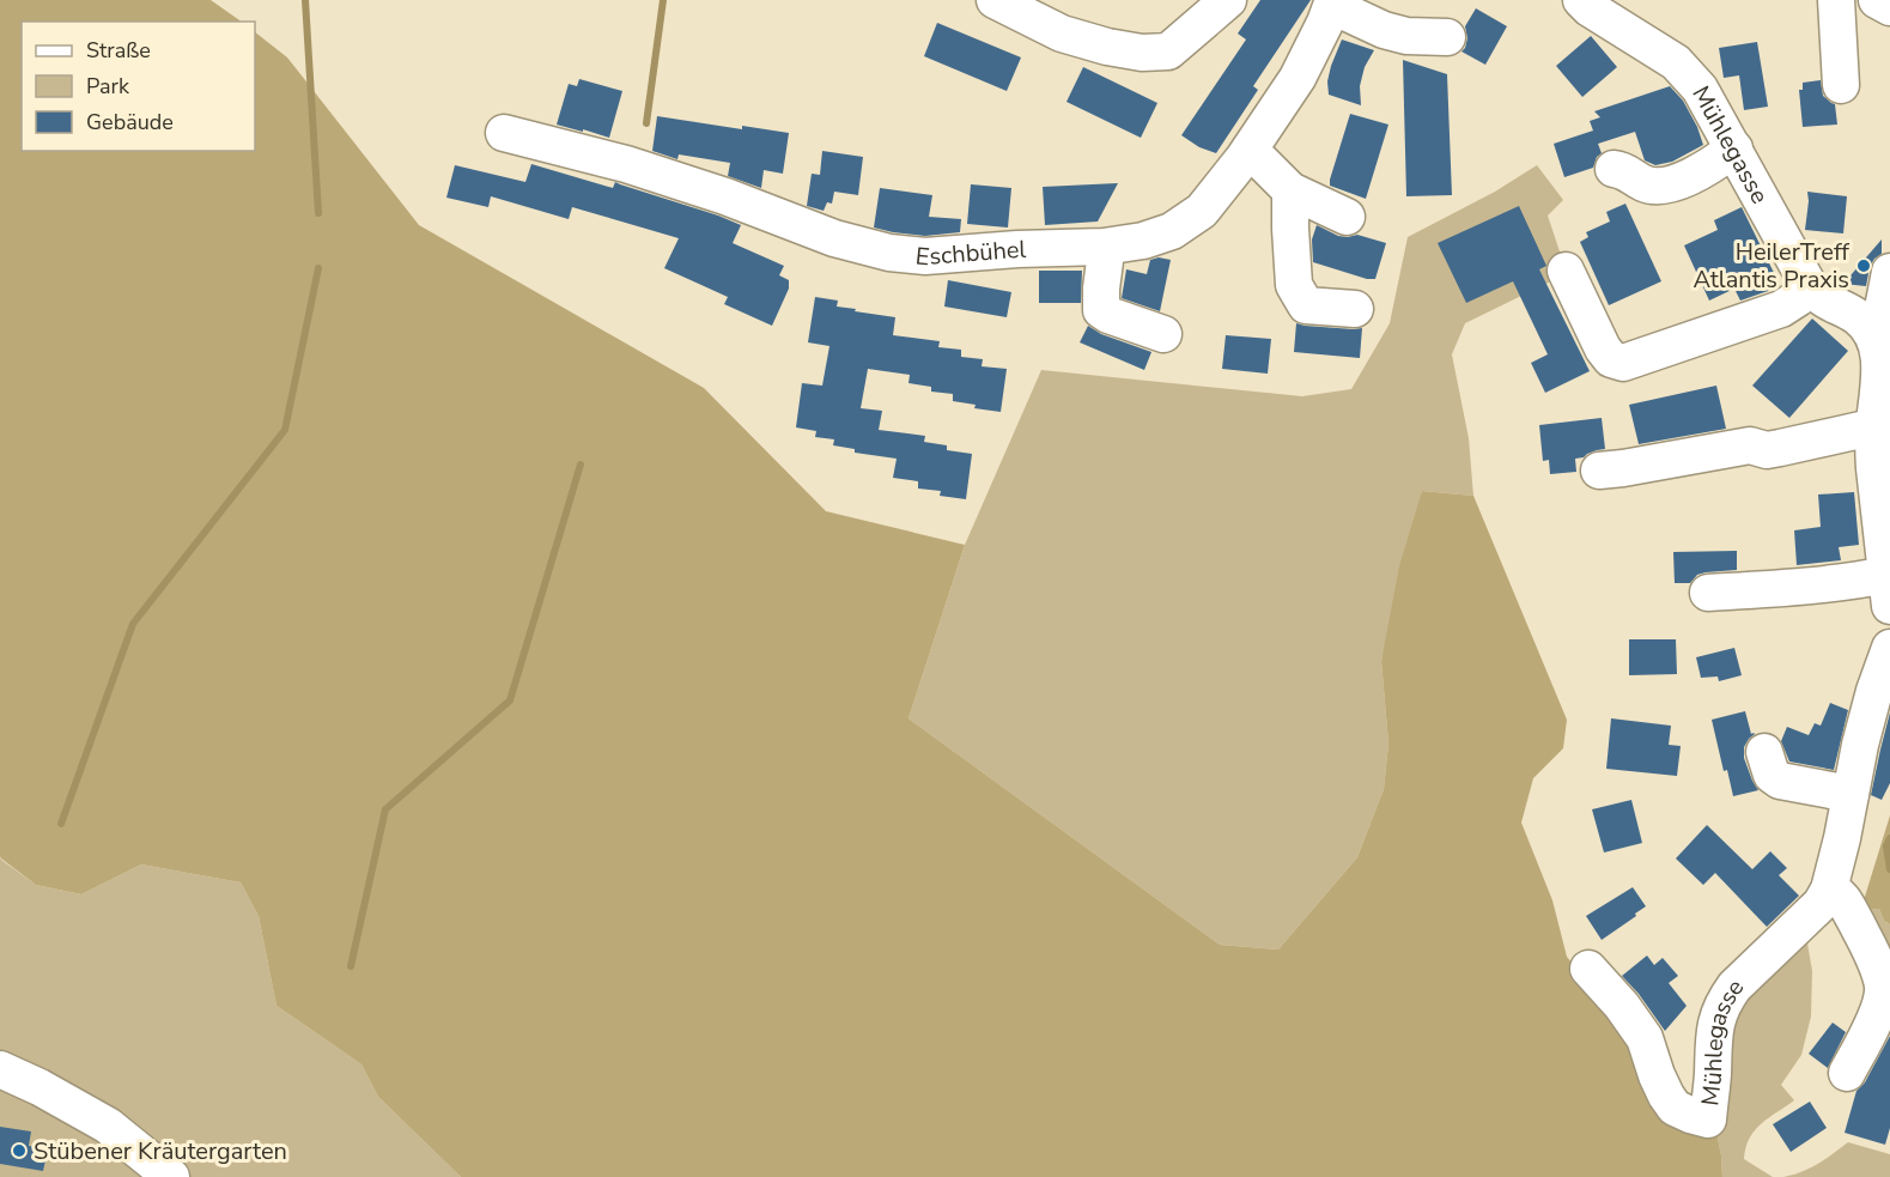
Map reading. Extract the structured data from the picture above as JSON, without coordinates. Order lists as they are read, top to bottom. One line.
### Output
{"streets":{"street":["Mühlegasse","Eschbühel"]},"places":["HeilerTreff Atlantis Praxis","Stübener Kräutergarten"],"legend":["Straße","Park","Gebäude"]}
